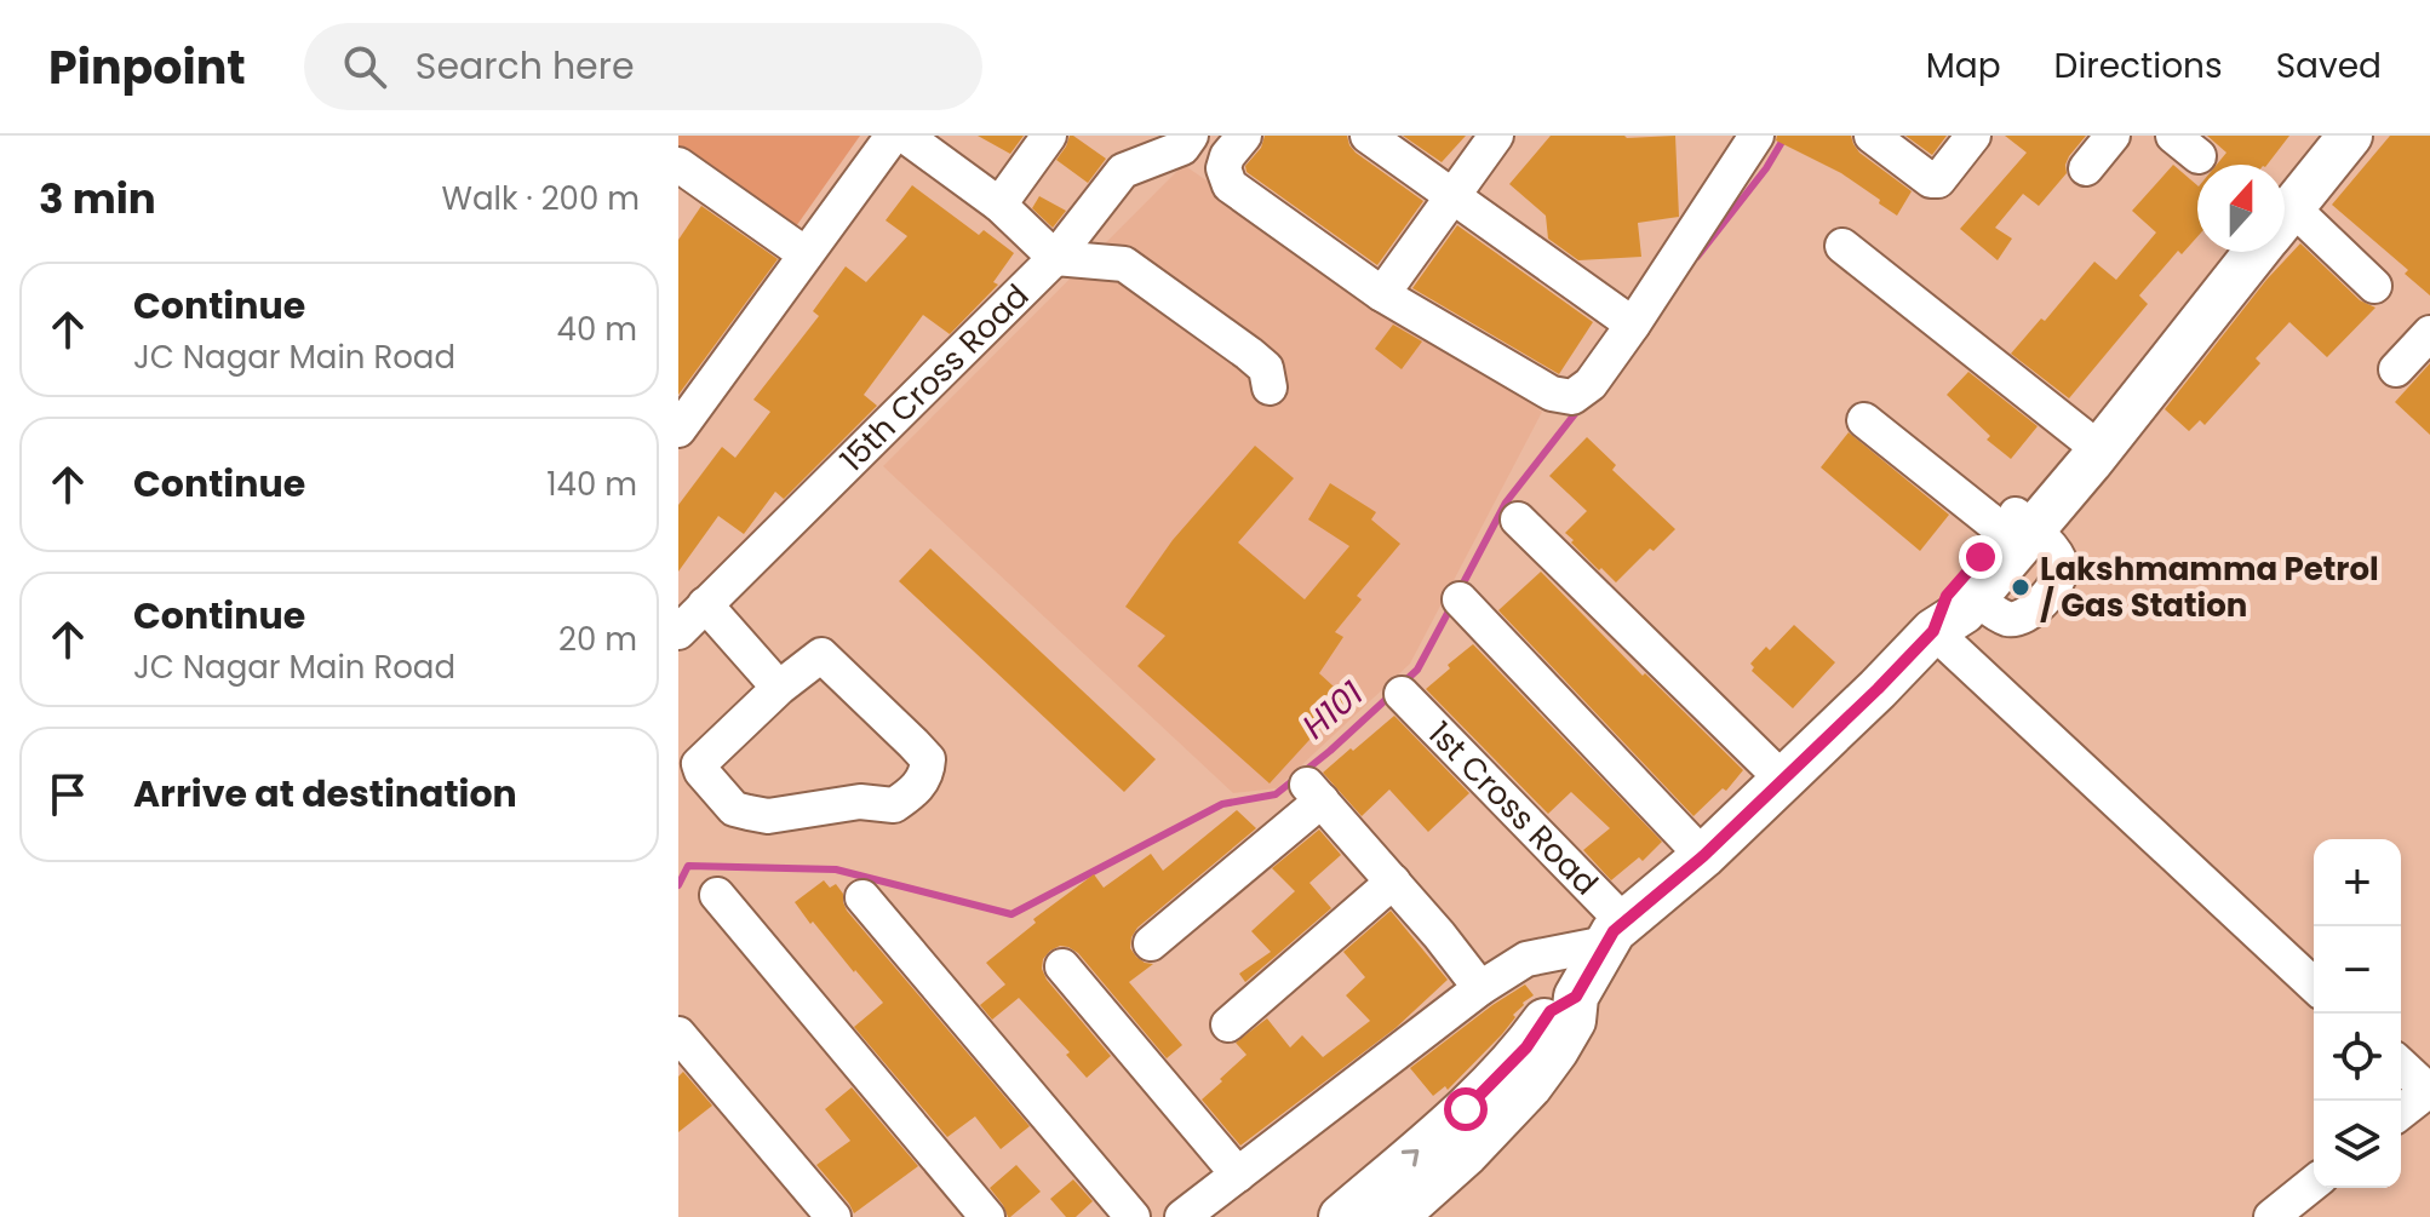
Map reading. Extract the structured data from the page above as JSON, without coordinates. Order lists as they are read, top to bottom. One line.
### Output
{"streets":{"street":["15th Cross Road","1st Cross Road"]},"water":["H101"],"places":["Lakshmamma Petrol / Gas Station"],"north":"top","page":{"header":"Pinpoint","search":"Search here","nav":["Map","Directions","Saved"],"heading":["3 min","Walk · 200 m"],"list":[["Continue","JC Nagar Main Road","40 m"],["Continue","140 m"],["Continue","JC Nagar Main Road","20 m"],"Arrive at destination"],"map_buttons":["+","−"]}}
